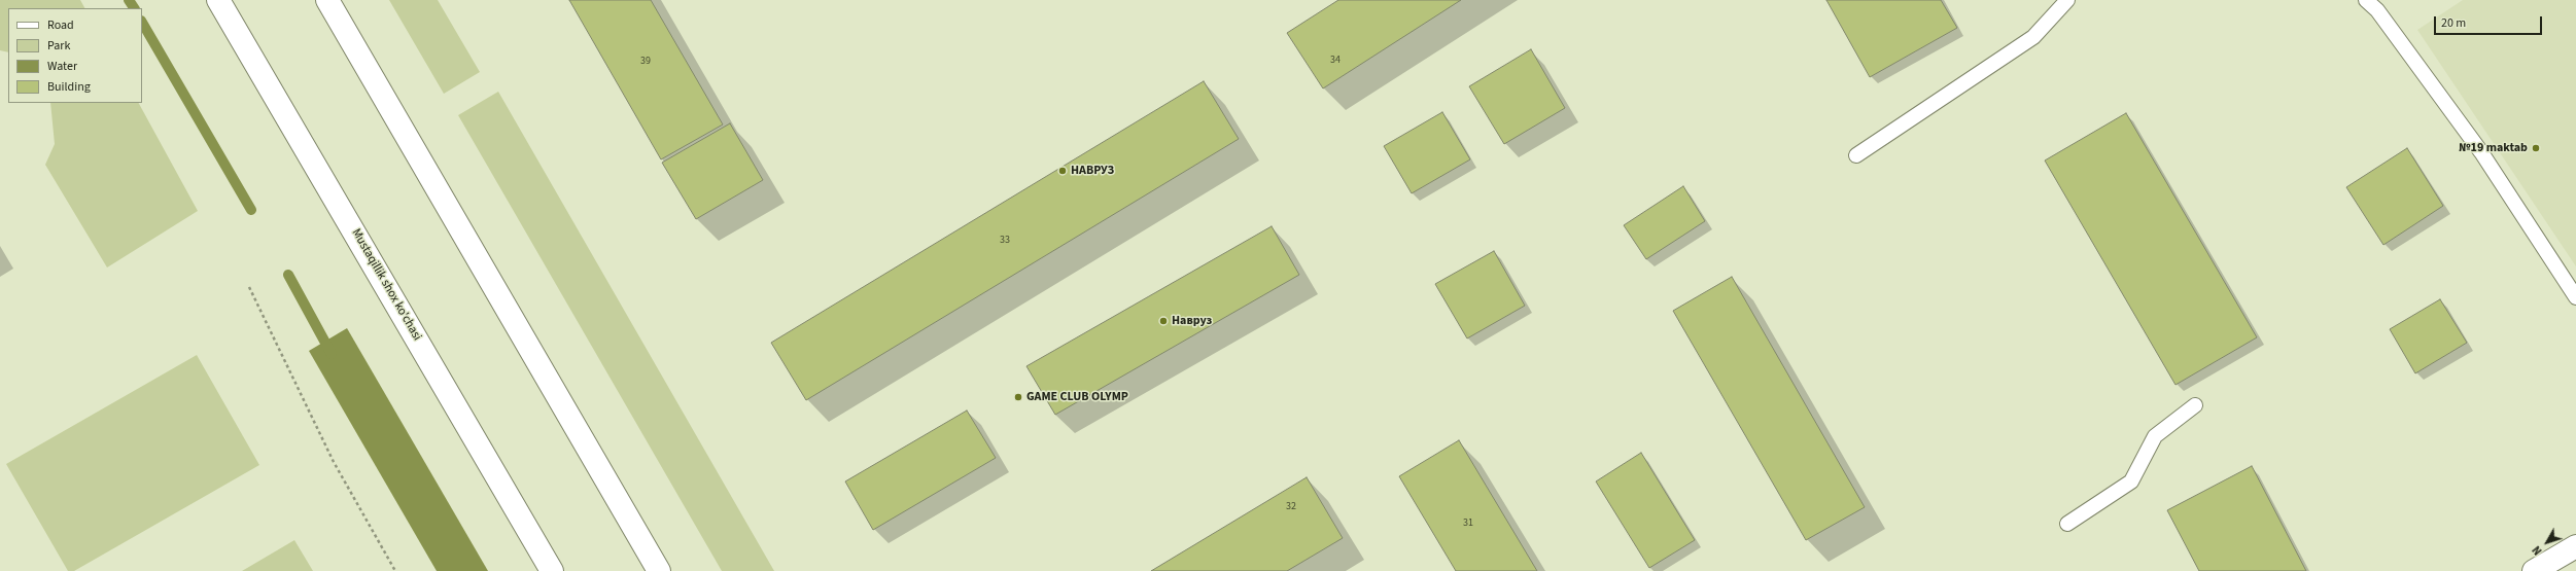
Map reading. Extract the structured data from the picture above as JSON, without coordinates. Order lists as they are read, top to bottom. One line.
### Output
{"streets":{"main road":["Mustaqillik shox ko'chasi"]},"places":["№19 maktab","НАВРУЗ","Навруз","GAME CLUB OLYMP"],"house_numbers":["34","39","33","32","31"],"legend":["Road","Park","Water","Building"],"scale_bar":"20 m","north":"bottom left"}
